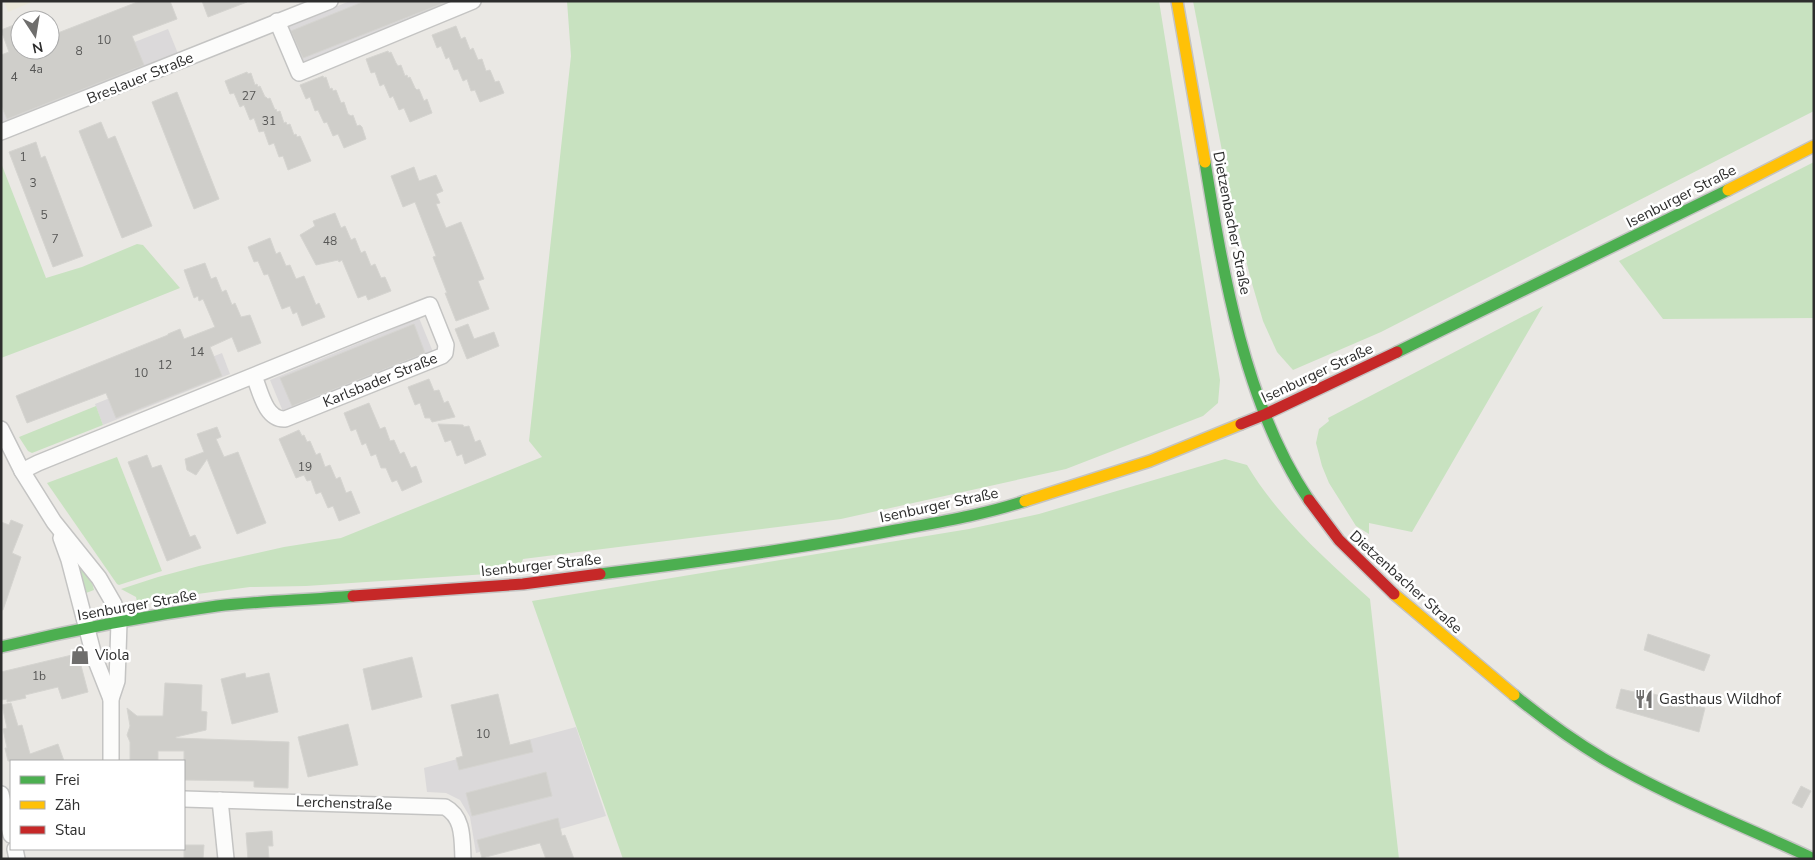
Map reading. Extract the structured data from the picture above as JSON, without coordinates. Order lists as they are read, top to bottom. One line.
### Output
{"streets":{"main road":["Isenburger Straße","Dietzenbacher Straße"],"street":["Breslauer Straße","Karlsbader Straße","Lerchenstraße"]},"crossings":[["Isenburger Straße","Dietzenbacher Straße"]],"places":{"shop":["Viola"],"restaurant":["Gasthaus Wildhof"]},"house_numbers":["10","8","4a","4","27","31","1","3","5","7","48","14","12","10","19","1b","10"],"legend":["Frei","Zäh","Stau"],"north":"bottom"}
